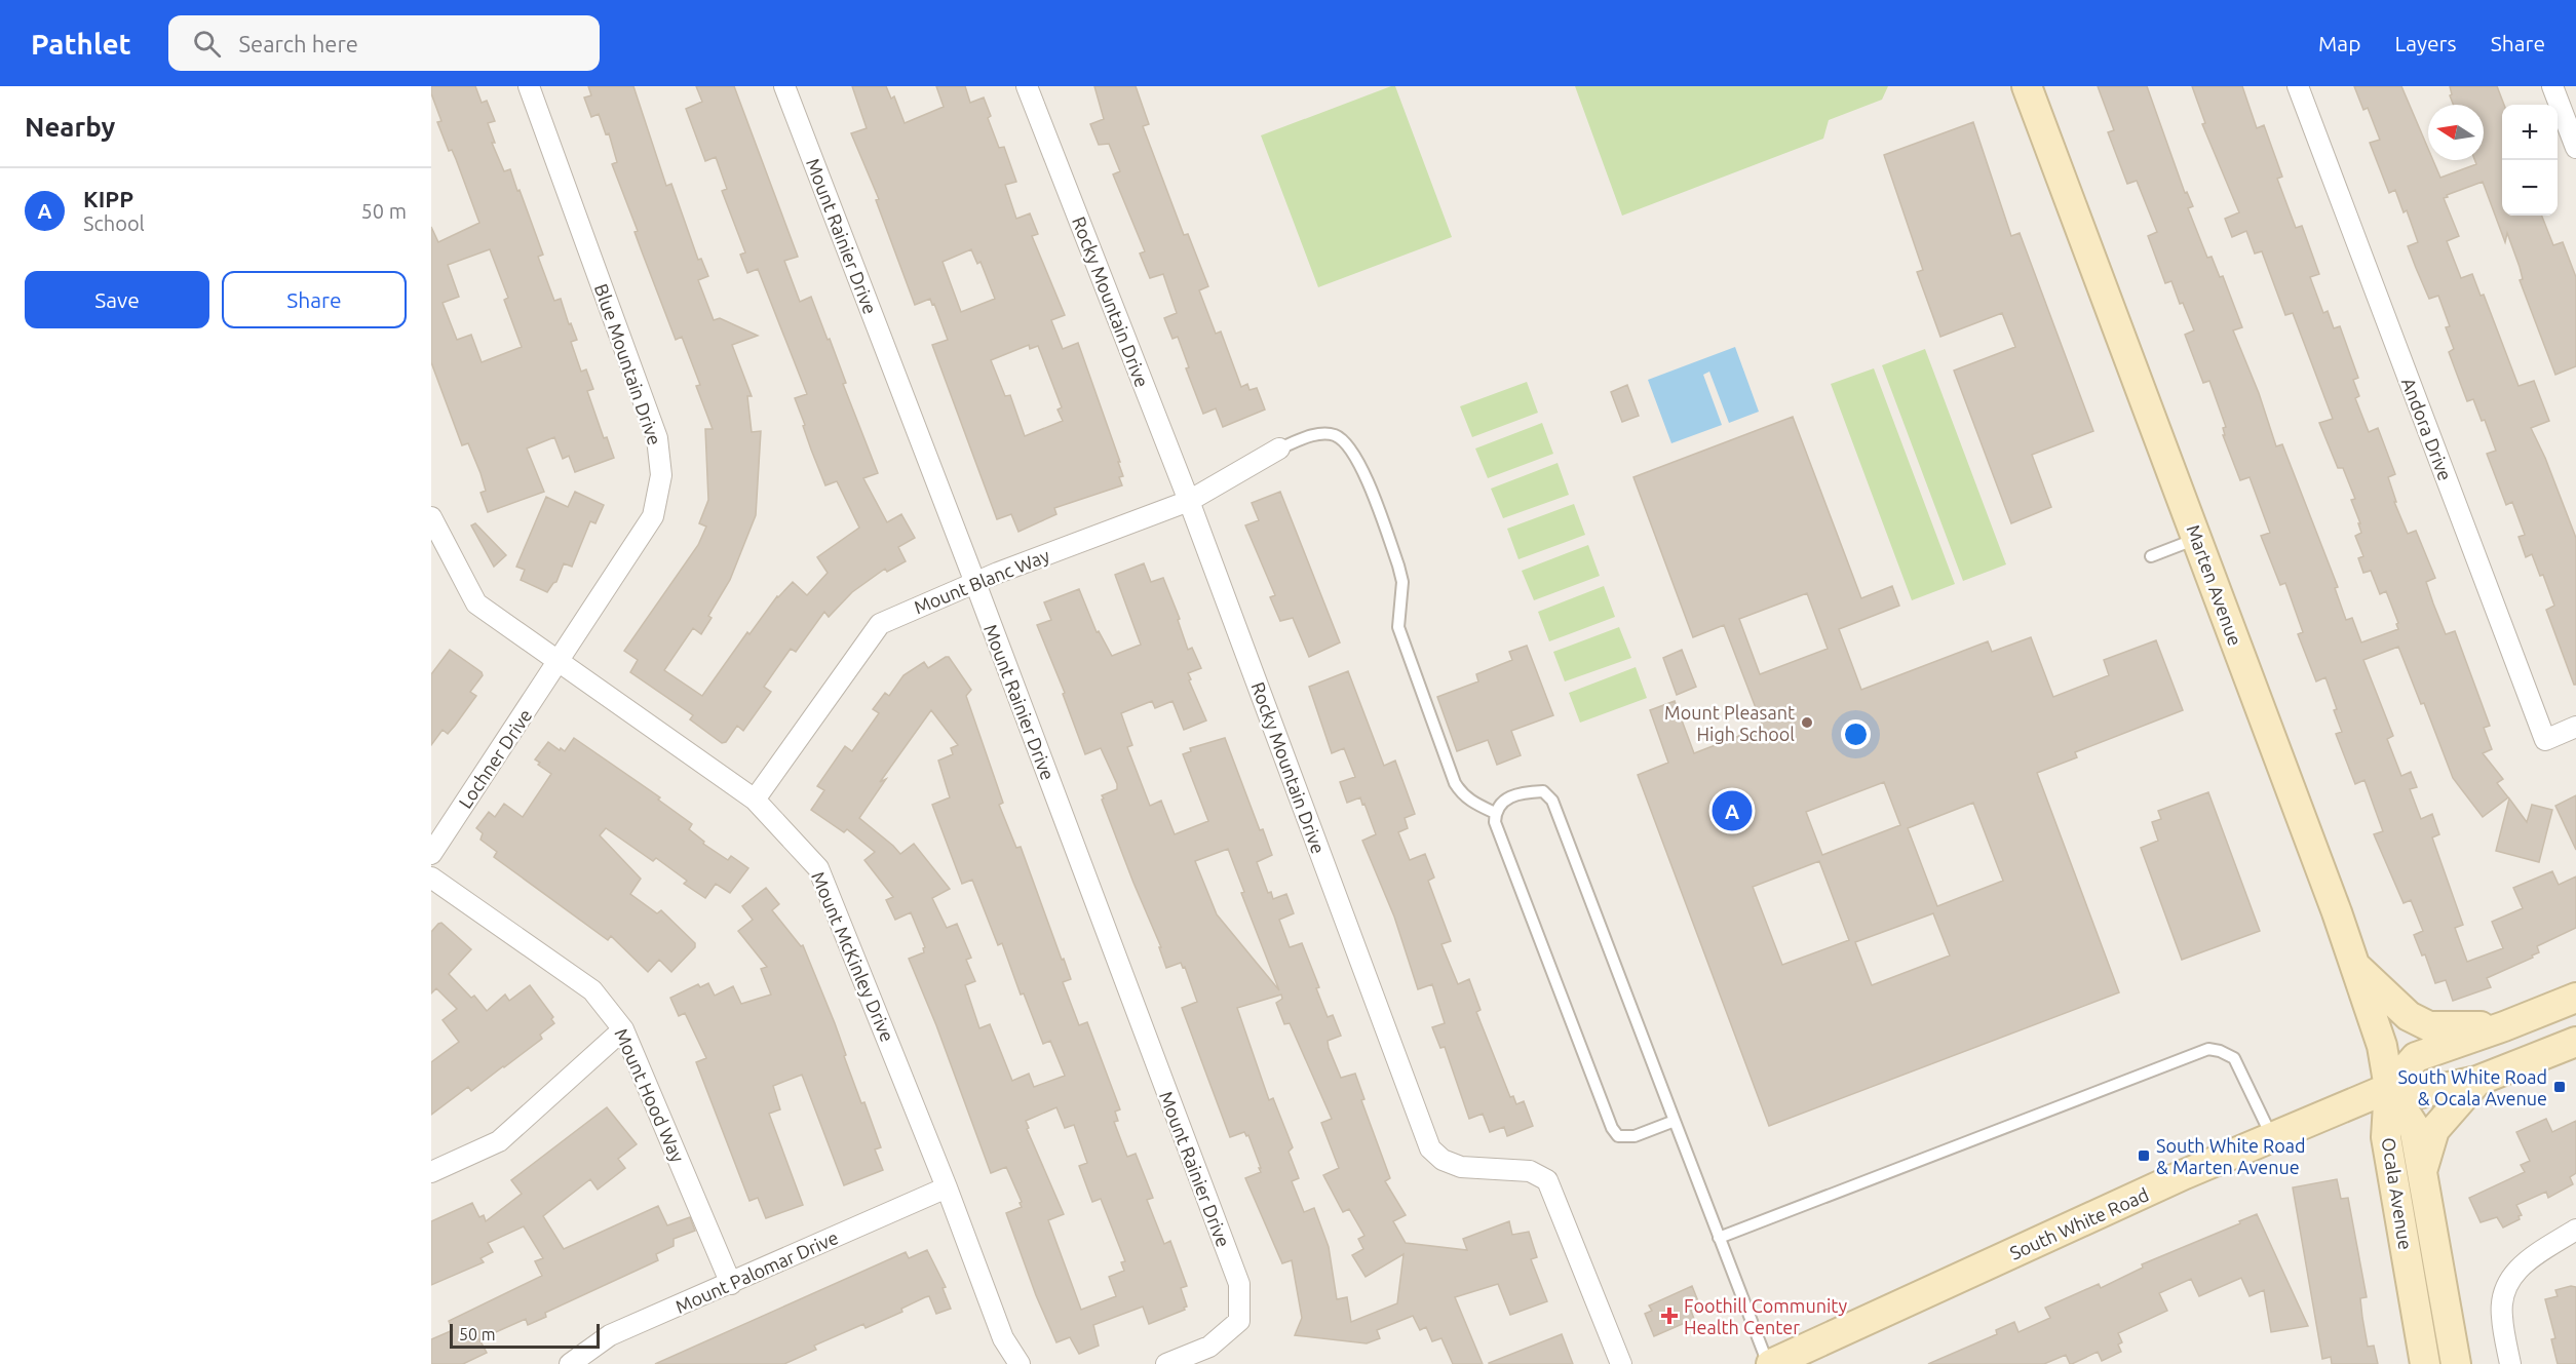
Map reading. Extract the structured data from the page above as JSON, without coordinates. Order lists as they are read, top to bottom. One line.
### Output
{"streets":{"street":["Mount Rainier Drive","Rocky Mountain Drive","Blue Mountain Drive","Andora Drive","Mount Blanc Way","Marten Avenue","Lochner Drive","Mount McKinley Drive","Mount Hood Way","Ocala Avenue","South White Road","Mount Palomar Drive"]},"crossings":[["Mount Rainier Drive","Mount Blanc Way"],["Rocky Mountain Drive","Mount Blanc Way"],["Blue Mountain Drive","Lochner Drive"],["Blue Mountain Drive","Mount McKinley Drive"],["Mount Blanc Way","Mount McKinley Drive"],["Marten Avenue","Ocala Avenue"],["Marten Avenue","South White Road"],["Lochner Drive","Mount McKinley Drive"],["Mount McKinley Drive","Mount Palomar Drive"],["Mount Hood Way","Mount Palomar Drive"],["Ocala Avenue","South White Road"]],"places":{"other":["Mount Pleasant High School"],"transit":["South White Road & Ocala Avenue","South White Road & Marten Avenue"],"health":["Foothill Community Health Center"]},"scale_bar":"50 m","north":"left","page":{"header":"Pathlet","search":"Search here","nav":["Map","Layers","Share"],"heading":"Nearby","map_buttons":["+","−"],"list":[{"mark":"A","name":"KIPP","note":"School","value":"50 m"}],"buttons":["Save","Share"],"pins":"A","scale":"50 m"}}
